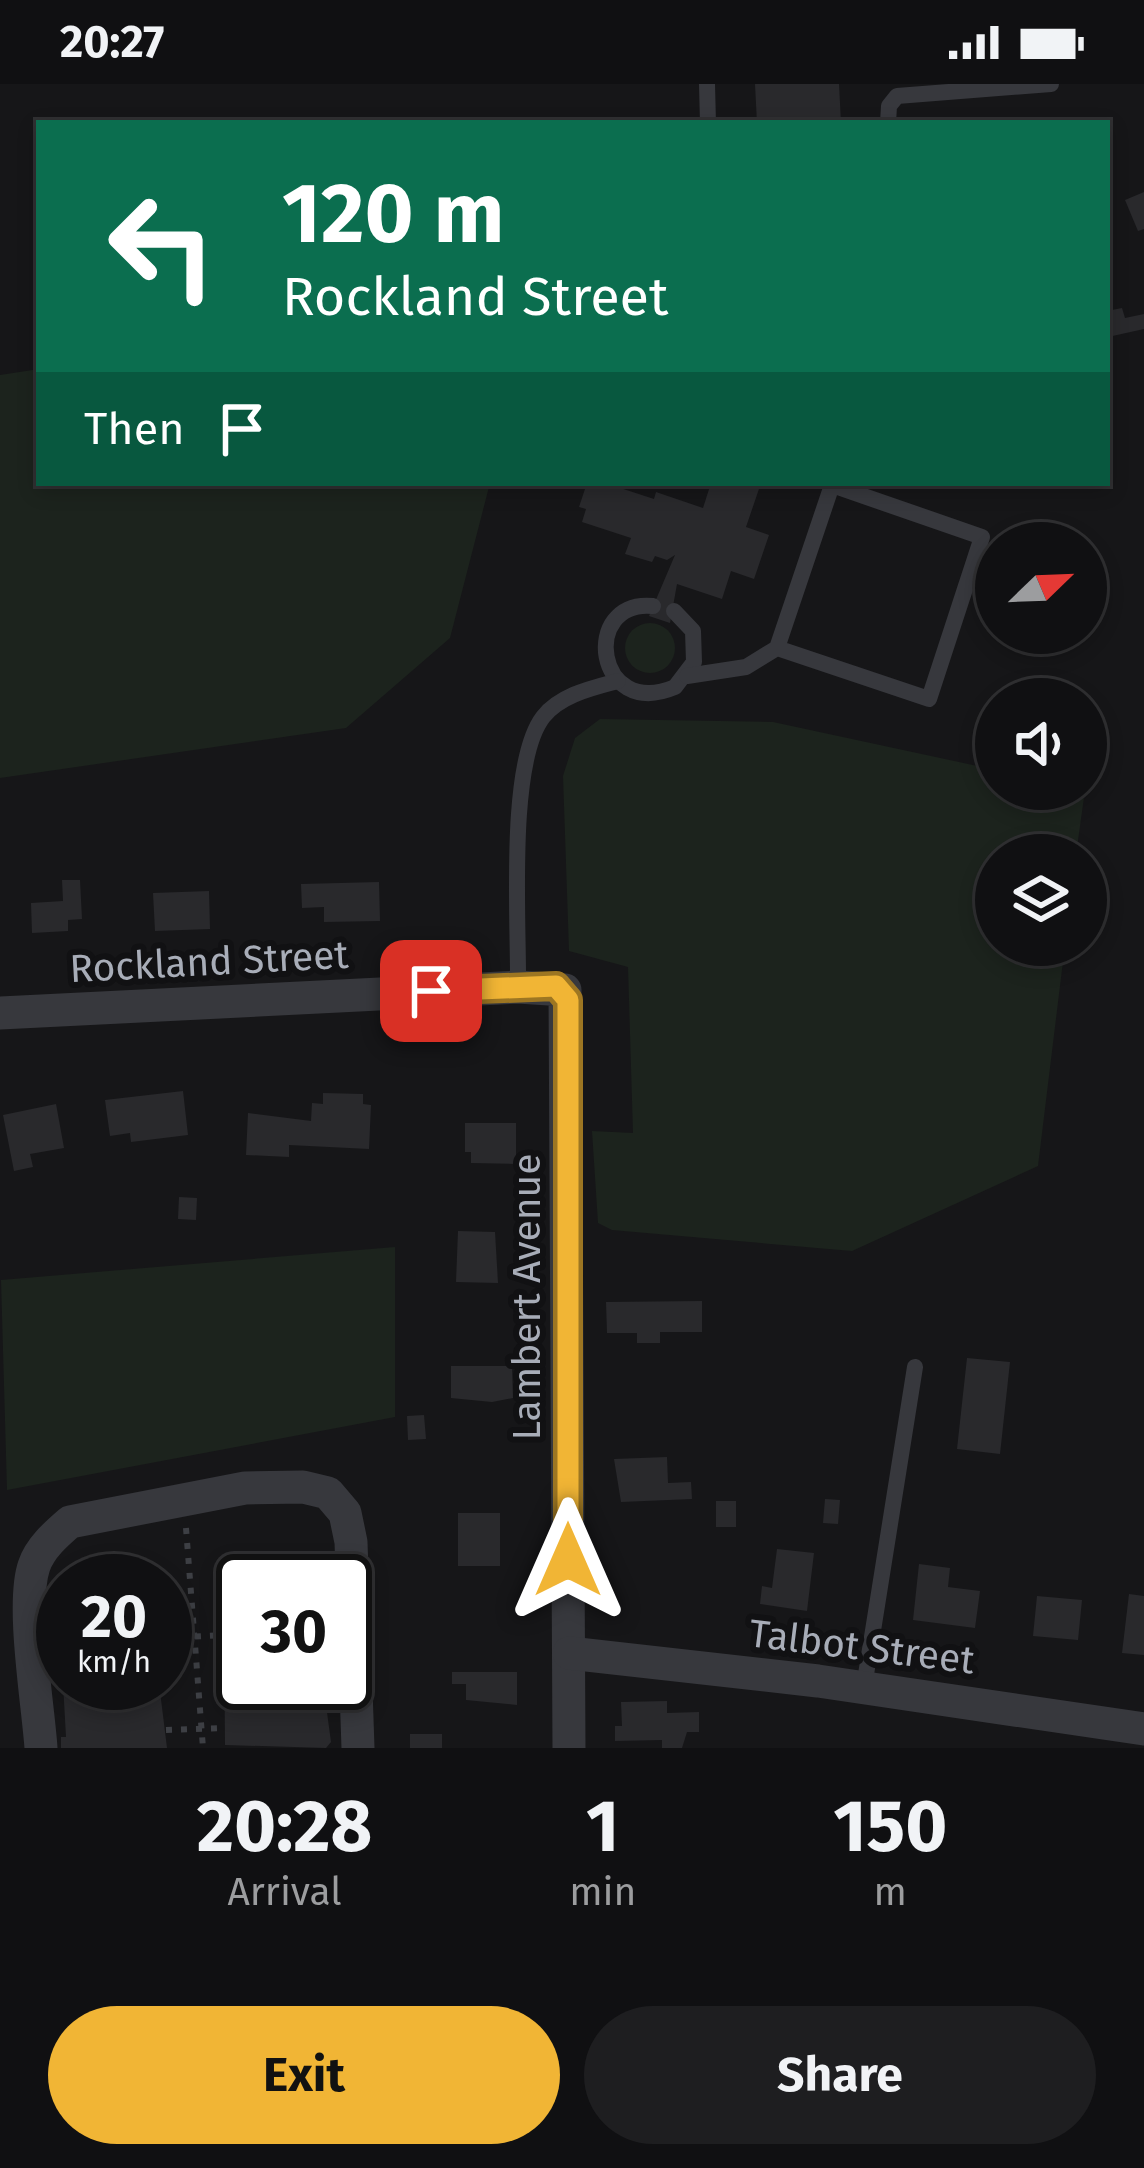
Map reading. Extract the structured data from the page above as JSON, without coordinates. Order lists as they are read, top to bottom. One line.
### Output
{"streets":{"street":["Rockland Street","Lambert Avenue","Talbot Street"]},"crossings":[["Rockland Street","Lambert Avenue"],["Lambert Avenue","Talbot Street"]],"north":"top right","page":{"status":"20:27","turn":["120 m","Rockland Street"],"then":"Then","speed":"20 km/h","limit":"30","eta":["20:28","Arrival","1","min","150","m"],"buttons":["Exit","Share"]}}
